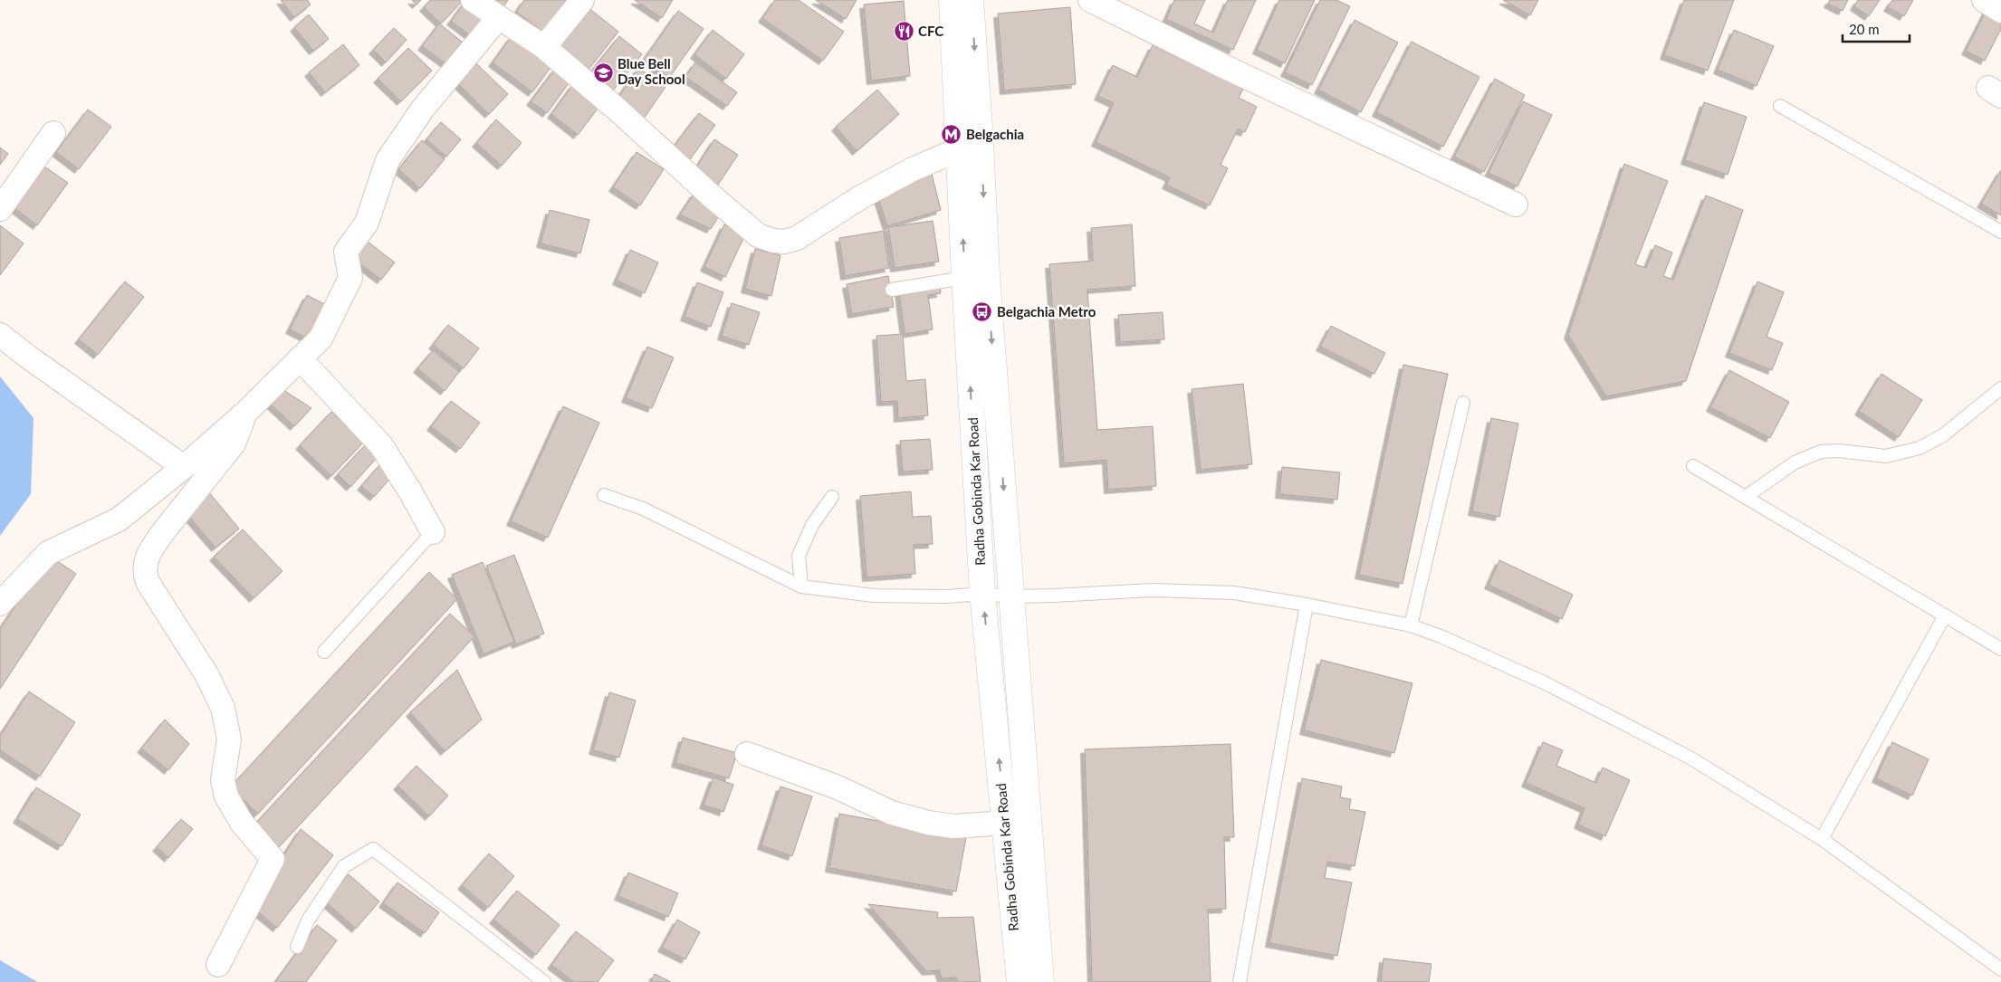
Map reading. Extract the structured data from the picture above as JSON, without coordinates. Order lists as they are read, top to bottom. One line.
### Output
{"streets":{"main road":["Radha Gobinda Kar Road"]},"places":{"restaurant":["CFC"],"school or university":["Blue Bell Day School"],"metro station":["Belgachia"],"bus stop":["Belgachia Metro"]},"scale_bar":"20 m"}
